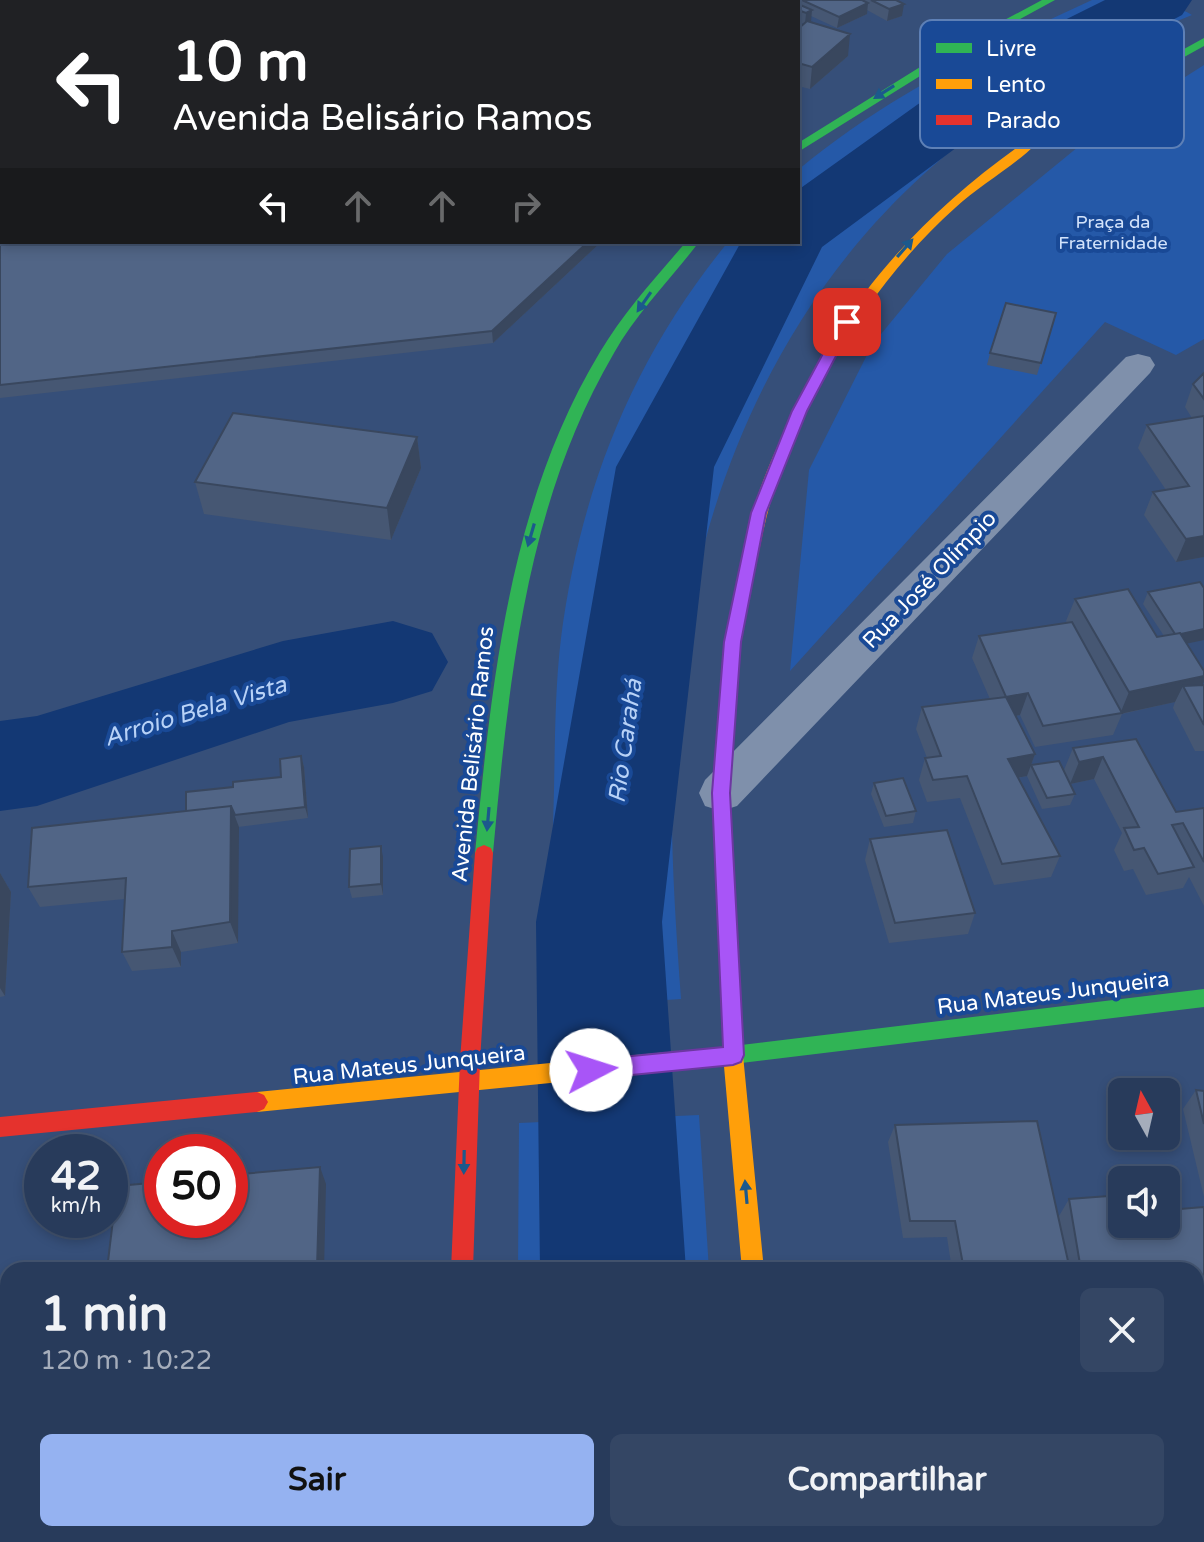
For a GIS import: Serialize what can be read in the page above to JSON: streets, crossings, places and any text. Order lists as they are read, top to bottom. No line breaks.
{"streets":{"main road":["Avenida Belisário Ramos","Rua Mateus Junqueira"],"street":["Rua José Olímpio"]},"crossings":[["Avenida Belisário Ramos","Rua Mateus Junqueira"]],"one_way":["Avenida Belisário Ramos"],"water":["Arroio Bela Vista","Rio Carahá"],"parks":["Praça da Fraternidade"],"legend":["Livre","Lento","Parado"],"north":"top","page":{"turn":["10 m","Avenida Belisário Ramos"],"speed":"42 km/h","limit":"50","heading":["1 min","120 m · 10:22"],"buttons":["Sair","Compartilhar"]}}
